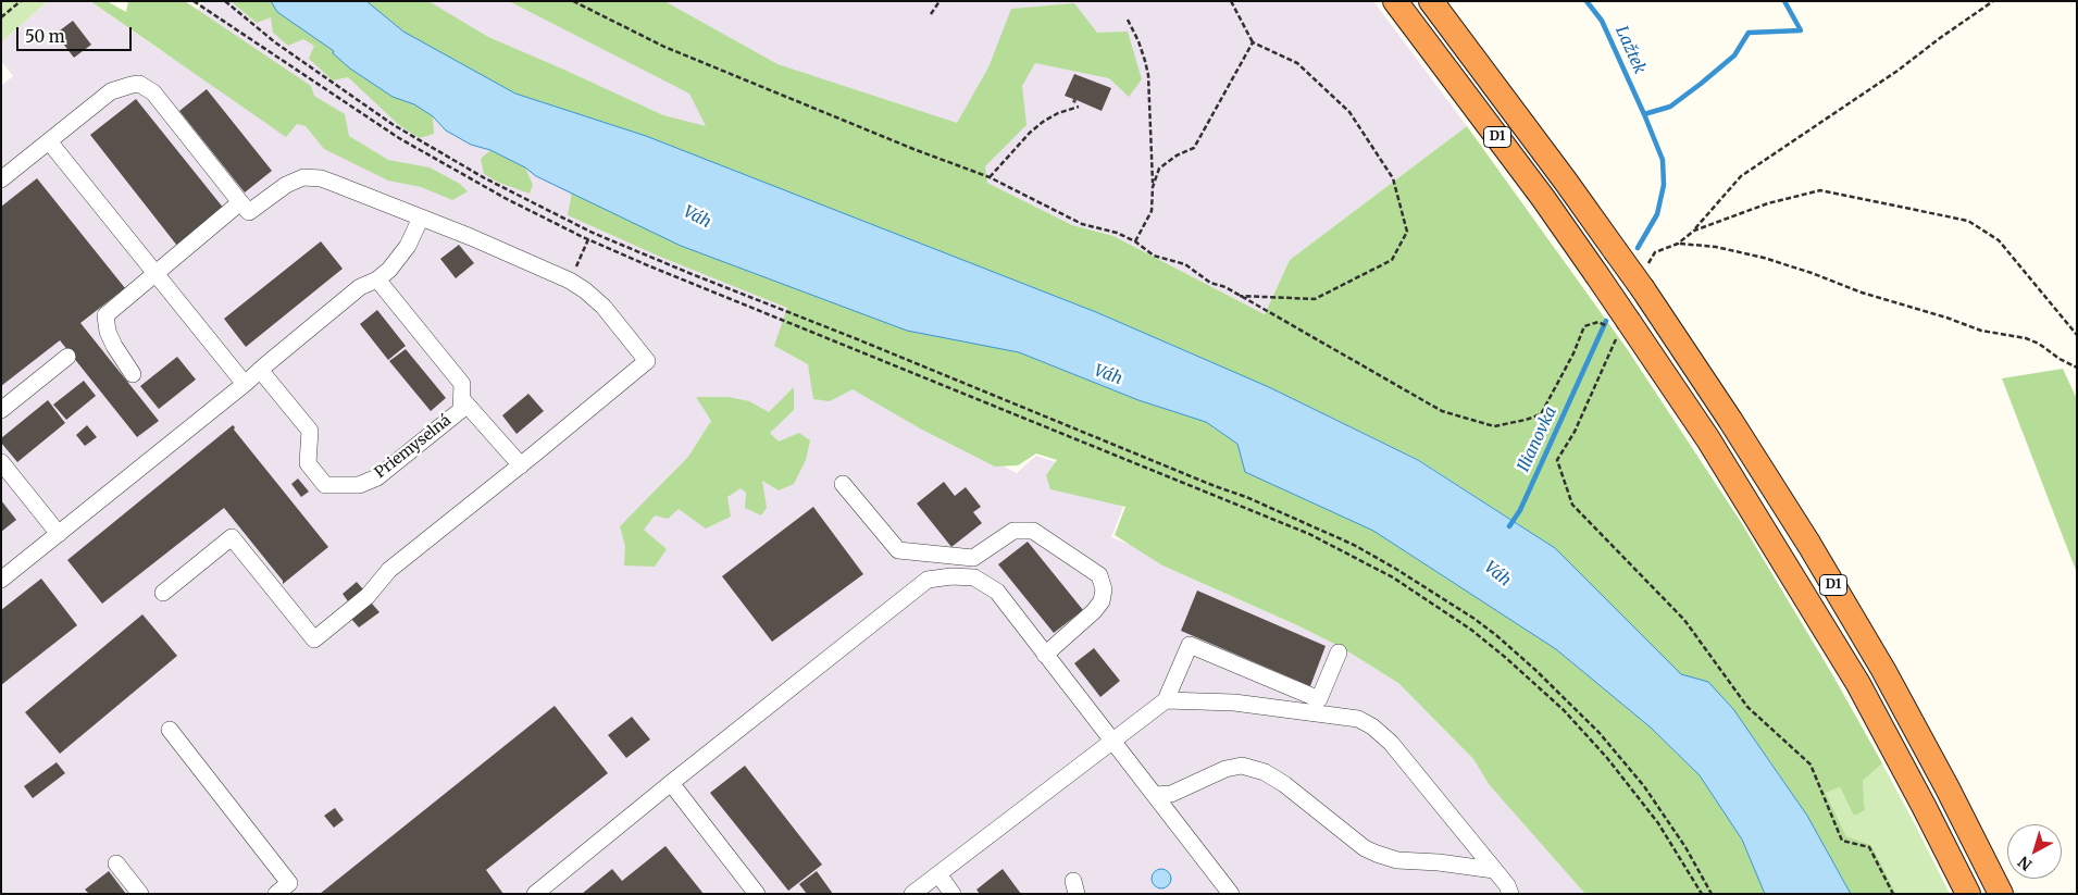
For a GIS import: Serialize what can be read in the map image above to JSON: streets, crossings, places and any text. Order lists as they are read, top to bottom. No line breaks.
{"streets":{"highway":["D1"],"lane":["Priemyselná"]},"water":["Lažtek","Váh","Ilianovka"],"scale_bar":"50 m","north":"bottom left"}
